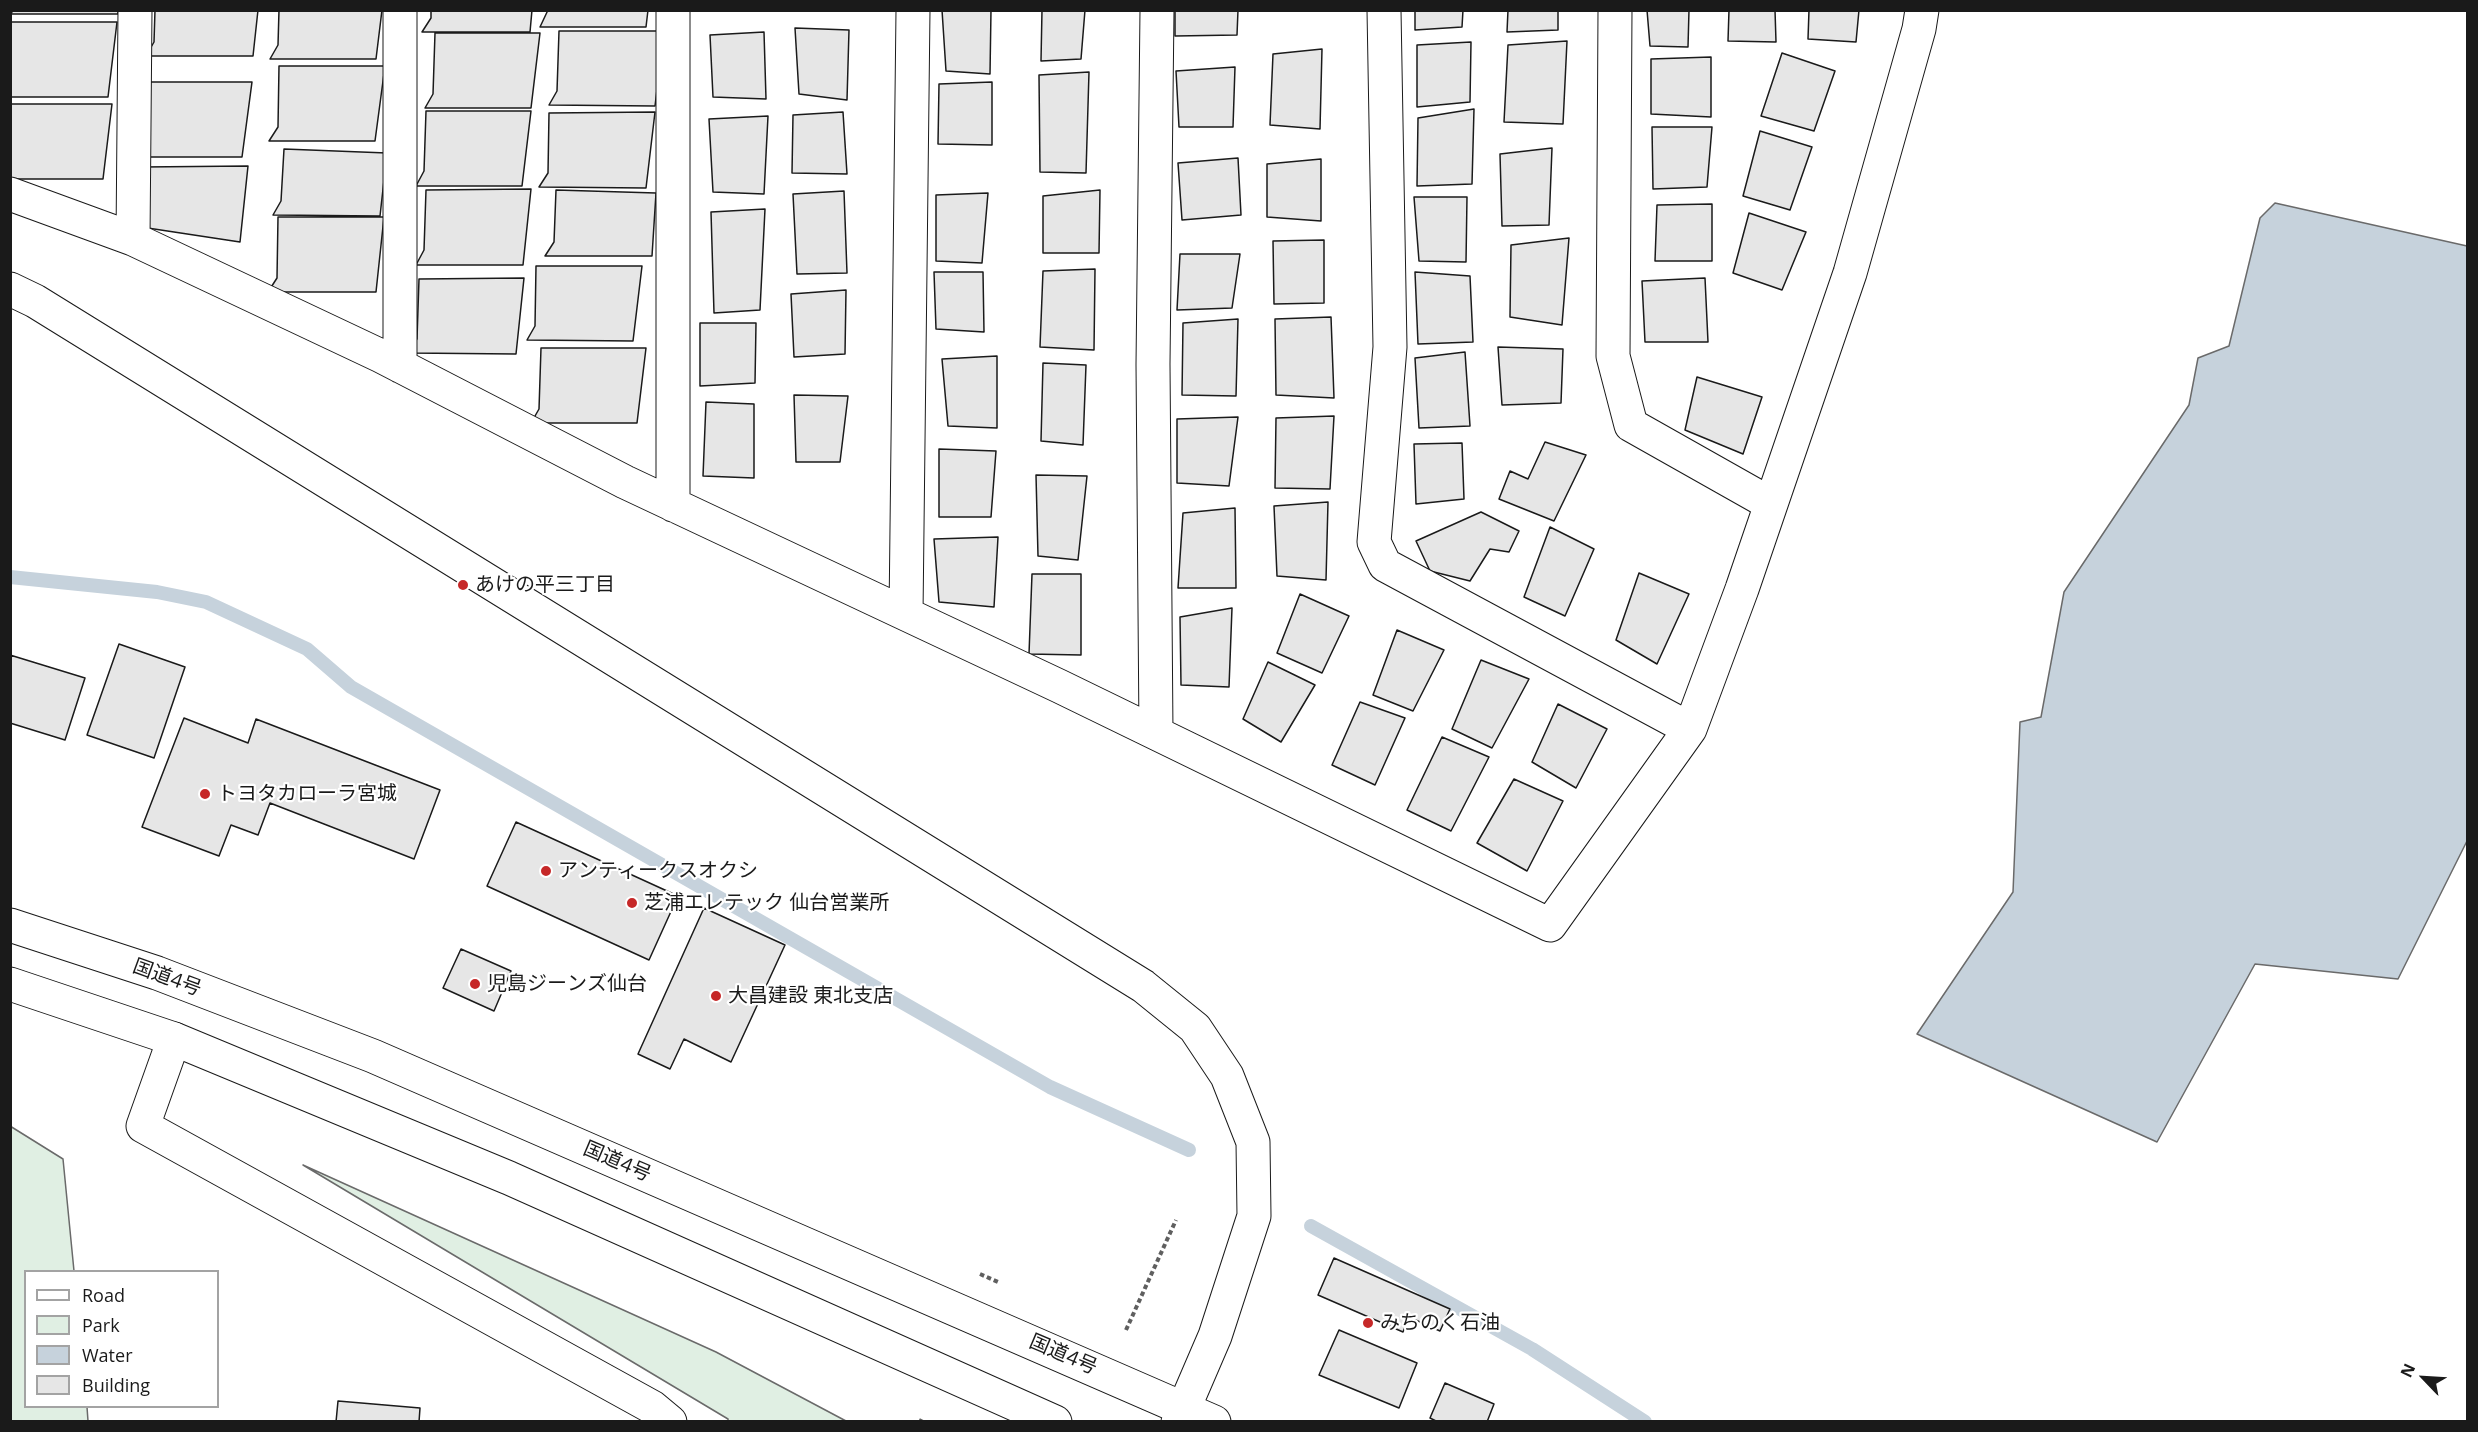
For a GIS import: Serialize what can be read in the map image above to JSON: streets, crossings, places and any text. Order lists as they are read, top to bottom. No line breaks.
{"streets":{"main road":["国道4号"]},"places":["あけの平三丁目","トヨタカローラ宮城","アンティークスオクシ","芝浦エレテック 仙台営業所","児島ジーンズ仙台","大昌建設 東北支店","みちのく石油"],"legend":["Road","Park","Water","Building"],"north":"top left"}
